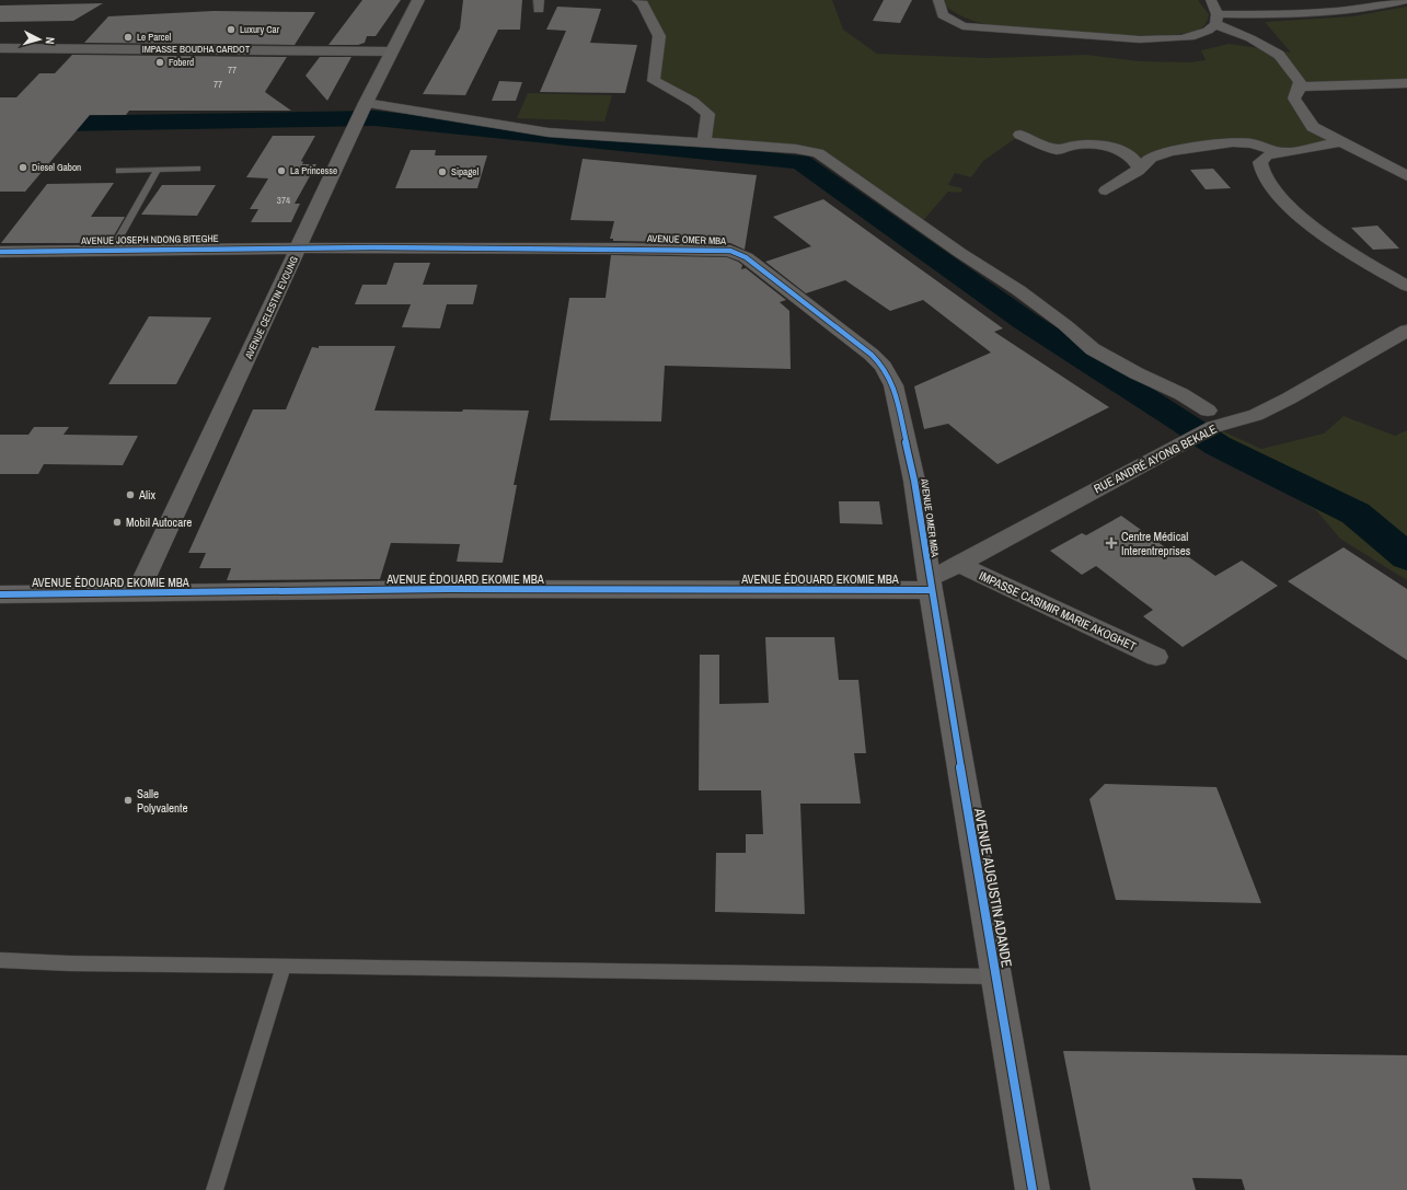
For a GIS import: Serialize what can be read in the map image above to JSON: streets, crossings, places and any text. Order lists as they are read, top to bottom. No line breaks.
{"streets":{"street":["IMPASSE BOUDHA CARDOT","AVENUE JOSEPH NDONG BITEGHE","AVENUE OMER MBA","AVENUE CELESTIN EVOUNG","RUE ANDRÉ AYONG BEKALE","AVENUE ÉDOUARD EKOMIE MBA","IMPASSE CASIMIR MARIE AKOGHET","AVENUE AUGUSTIN ADANDE"]},"crossings":[["IMPASSE BOUDHA CARDOT","AVENUE CELESTIN EVOUNG"],["AVENUE JOSEPH NDONG BITEGHE","AVENUE OMER MBA"],["AVENUE JOSEPH NDONG BITEGHE","AVENUE CELESTIN EVOUNG"],["AVENUE OMER MBA","AVENUE CELESTIN EVOUNG"],["AVENUE OMER MBA","RUE ANDRÉ AYONG BEKALE"],["AVENUE OMER MBA","AVENUE ÉDOUARD EKOMIE MBA"],["AVENUE OMER MBA","AVENUE AUGUSTIN ADANDE"],["AVENUE CELESTIN EVOUNG","AVENUE ÉDOUARD EKOMIE MBA"],["RUE ANDRÉ AYONG BEKALE","AVENUE ÉDOUARD EKOMIE MBA"],["RUE ANDRÉ AYONG BEKALE","IMPASSE CASIMIR MARIE AKOGHET"],["RUE ANDRÉ AYONG BEKALE","AVENUE AUGUSTIN ADANDE"],["AVENUE ÉDOUARD EKOMIE MBA","AVENUE AUGUSTIN ADANDE"]],"places":{"other":["Luxury Car","Le Parcel","Foberd","Diesel Gabon","La Princesse","Sipagel","Alix","Mobil Autocare","Salle Polyvalente"],"health":["Centre Médical Interentreprises"]},"house_numbers":["77","77","374"],"north":"right"}
